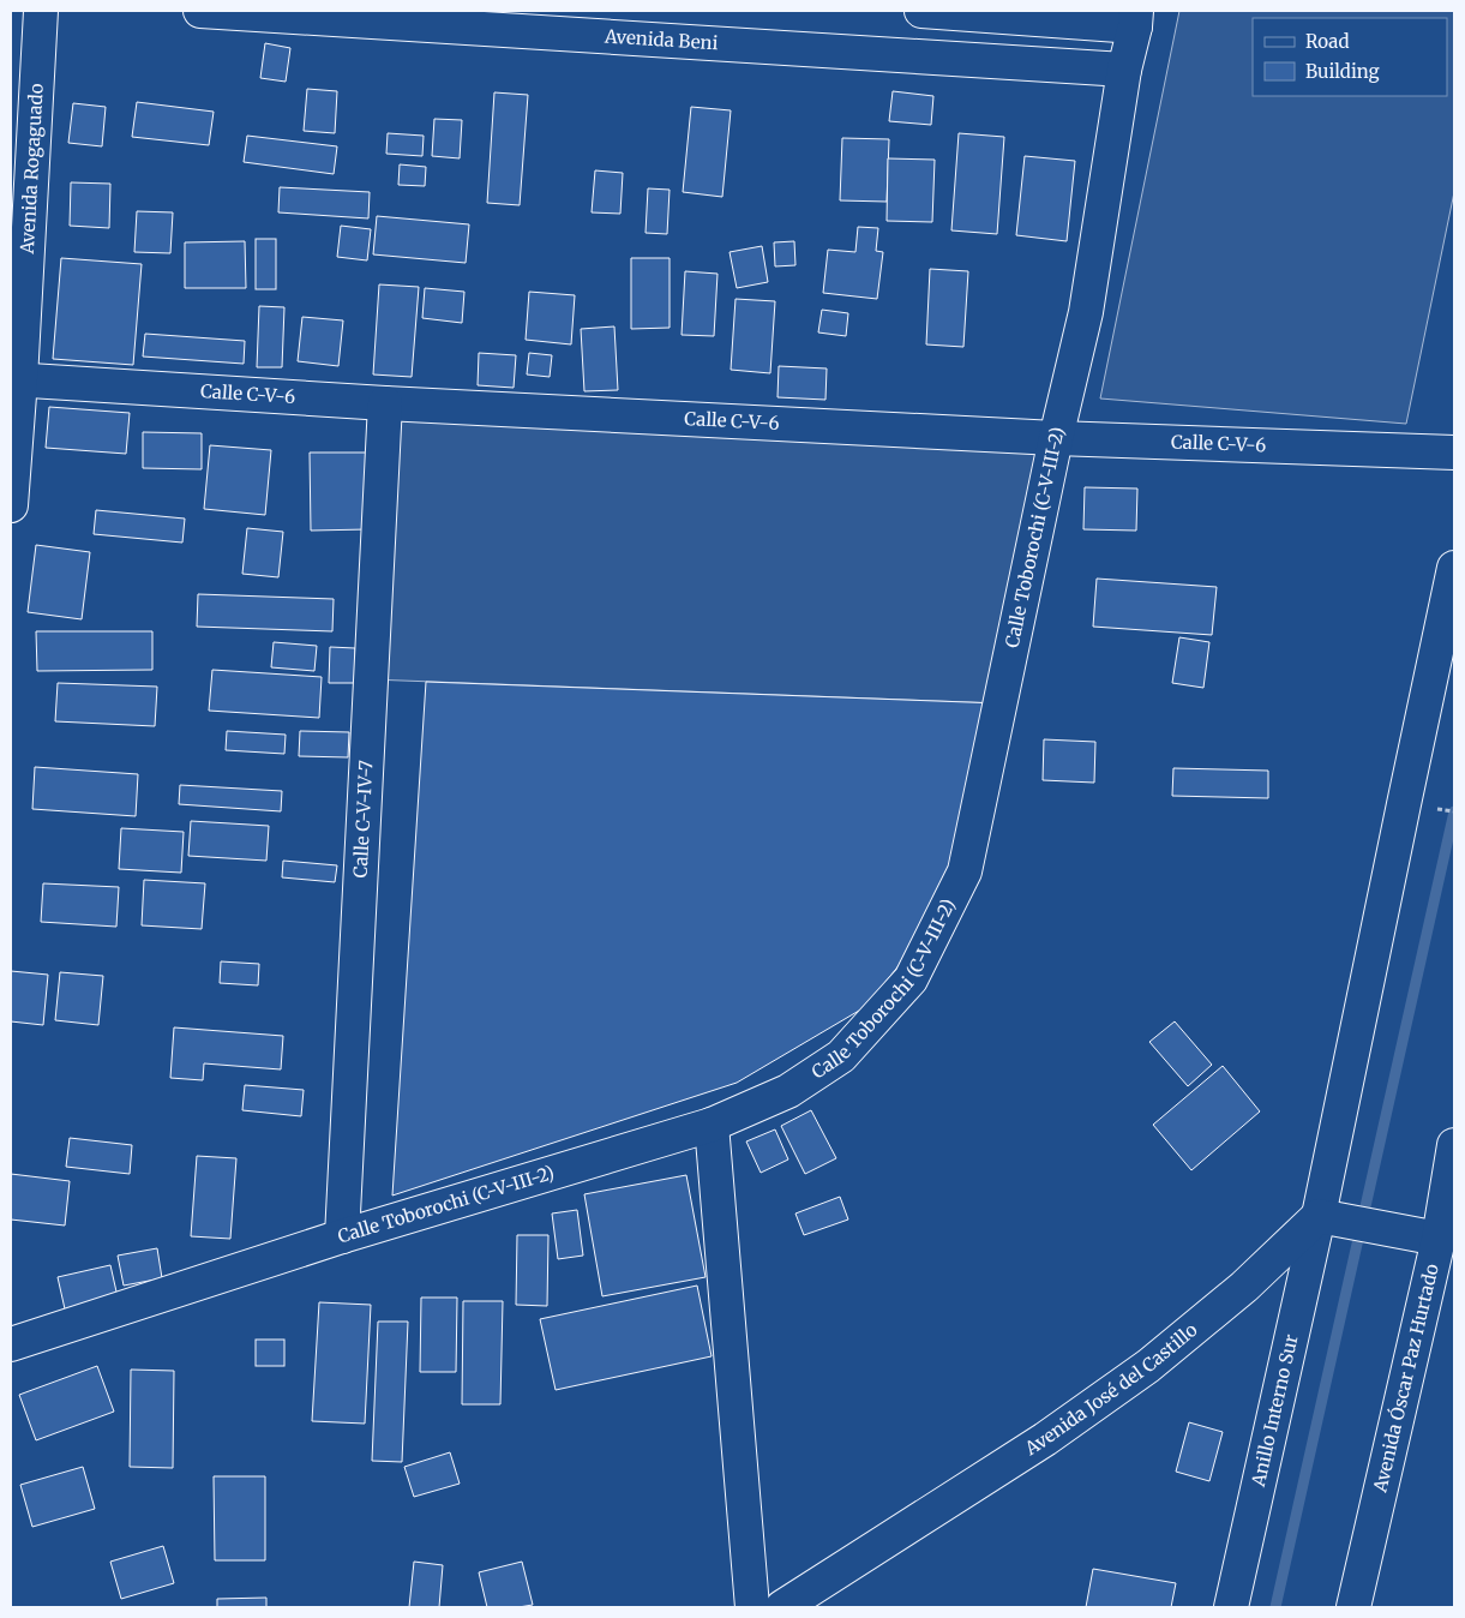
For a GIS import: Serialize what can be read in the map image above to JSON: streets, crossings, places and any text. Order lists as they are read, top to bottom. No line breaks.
{"streets":{"main road":["Avenida Beni","Avenida Rogaguado","Calle C-V-6","Calle Toborochi (C-V-III-2)","Calle C-V-IV-7","Avenida Óscar Paz Hurtado","Avenida José del Castillo","Anillo Interno Sur"]},"crossings":[["Avenida Beni","Calle Toborochi (C-V-III-2)"],["Avenida Rogaguado","Calle C-V-6"],["Calle C-V-6","Calle Toborochi (C-V-III-2)"],["Calle C-V-6","Calle C-V-IV-7"],["Calle Toborochi (C-V-III-2)","Calle C-V-IV-7"],["Avenida José del Castillo","Anillo Interno Sur"]],"legend":["Road","Building"]}
